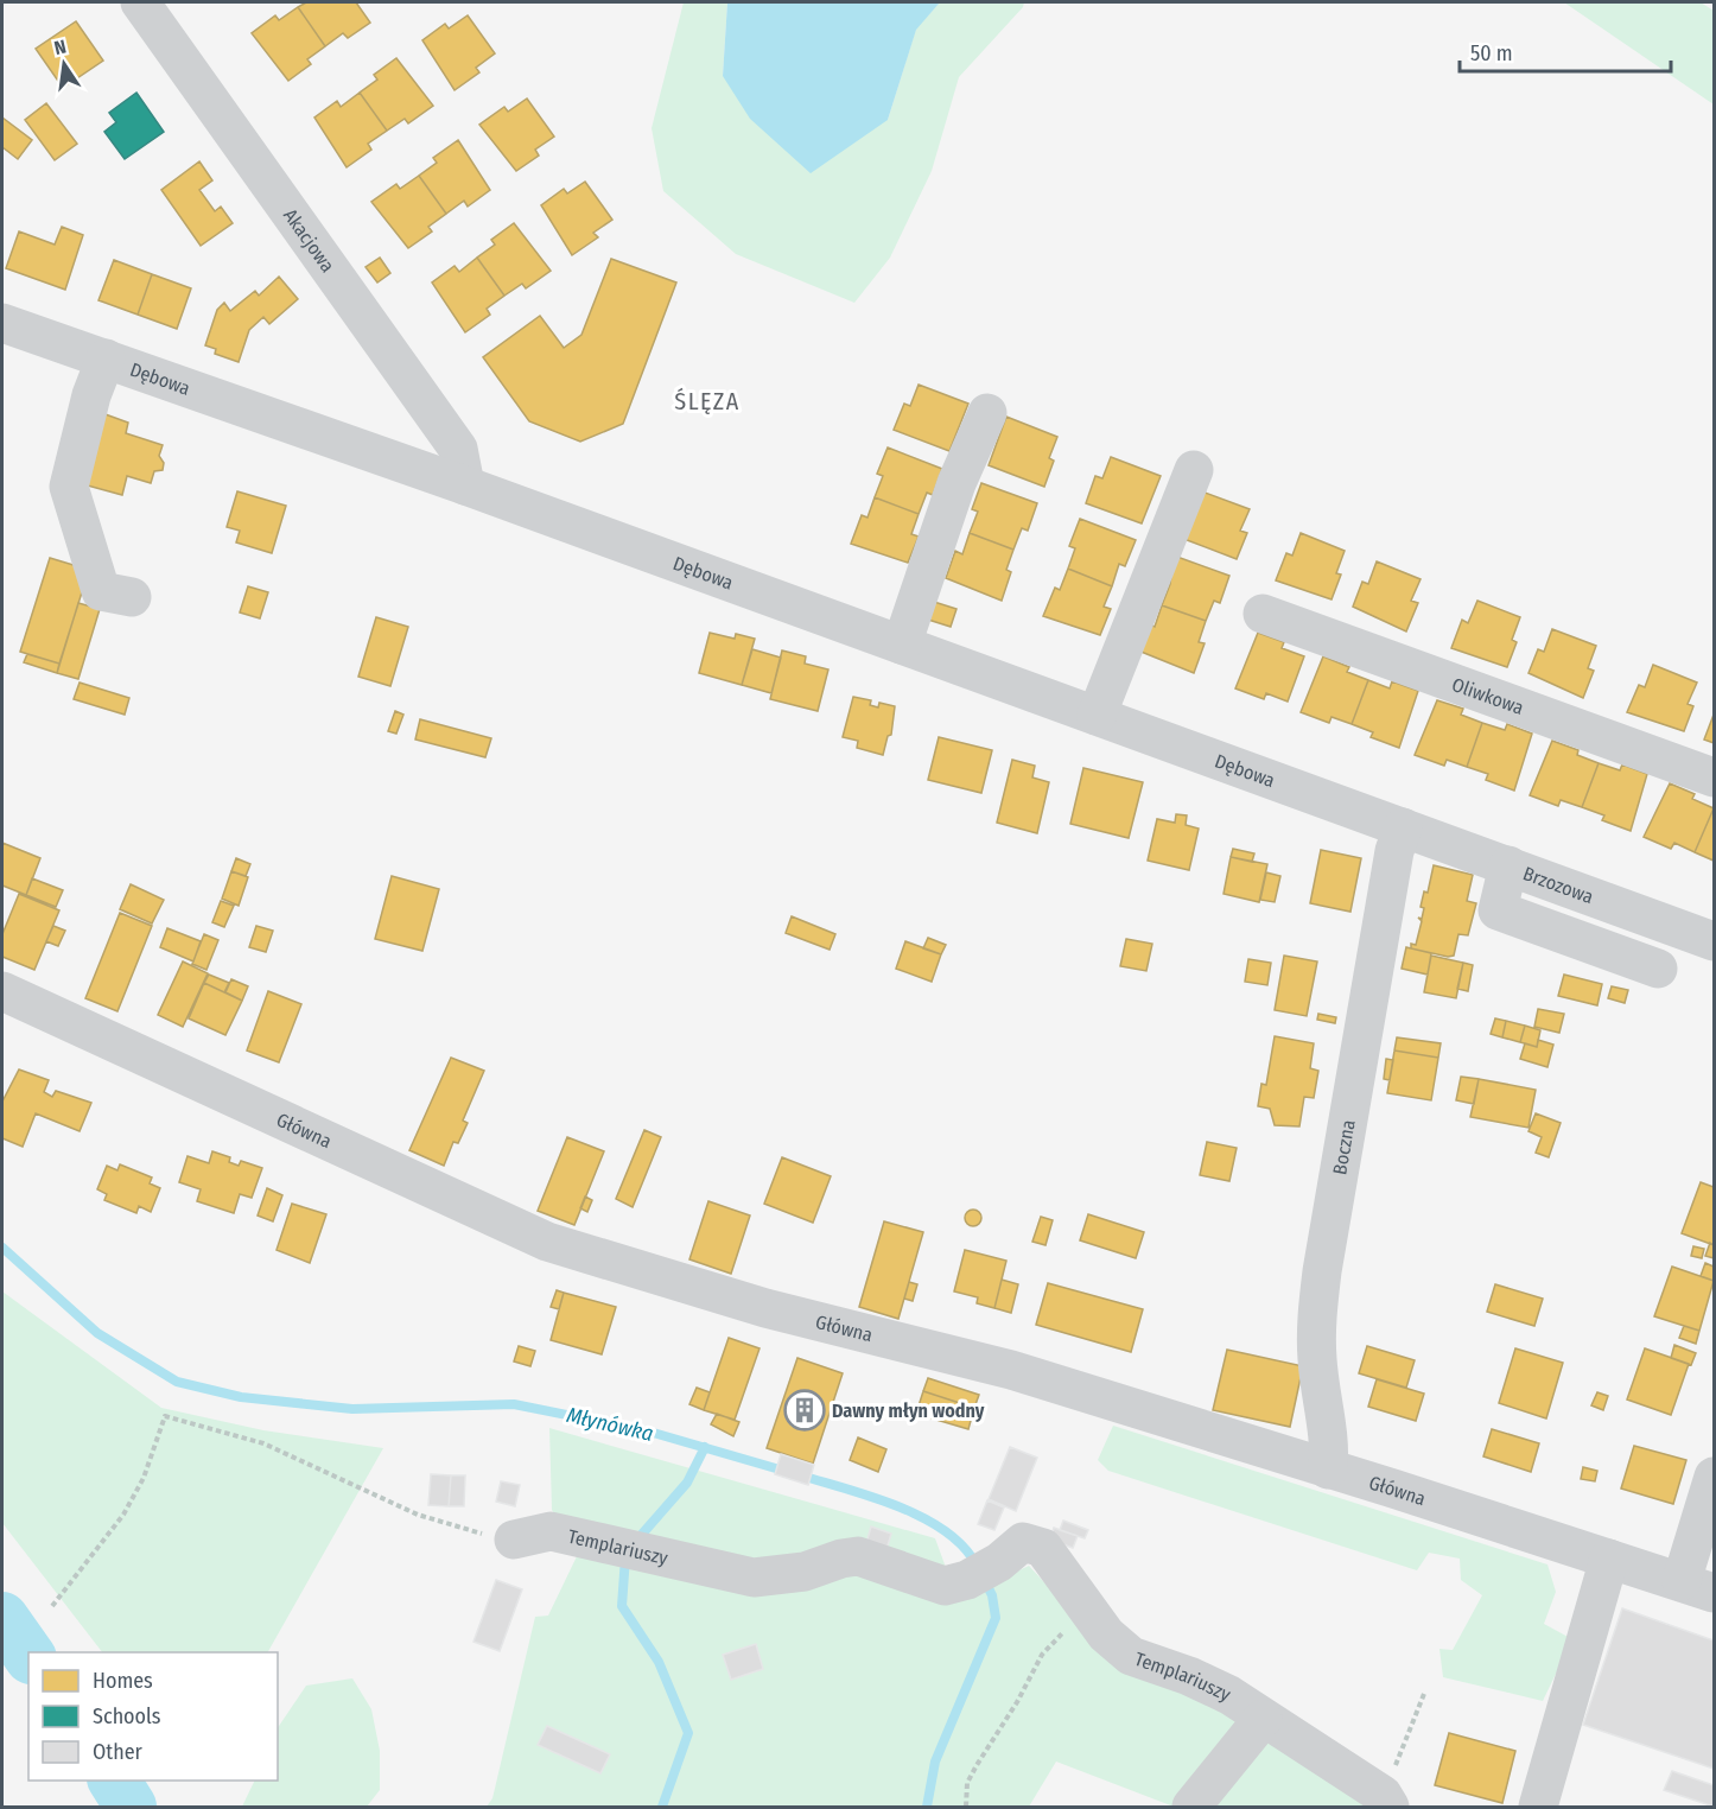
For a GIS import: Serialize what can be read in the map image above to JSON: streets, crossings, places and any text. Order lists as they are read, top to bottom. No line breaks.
{"streets":{"street":["Akacjowa","Dębowa","Oliwkowa","Brzozowa","Główna","Boczna","Templariuszy"]},"crossings":[["Akacjowa","Dębowa"],["Dębowa","Brzozowa"],["Dębowa","Boczna"],["Brzozowa","Boczna"],["Główna","Boczna"]],"districts":["ŚLĘZA"],"water":["Młynówka"],"places":{"building":["Dawny młyn wodny"]},"legend":["Homes","Schools","Other"],"scale_bar":"50 m","north":"top"}
